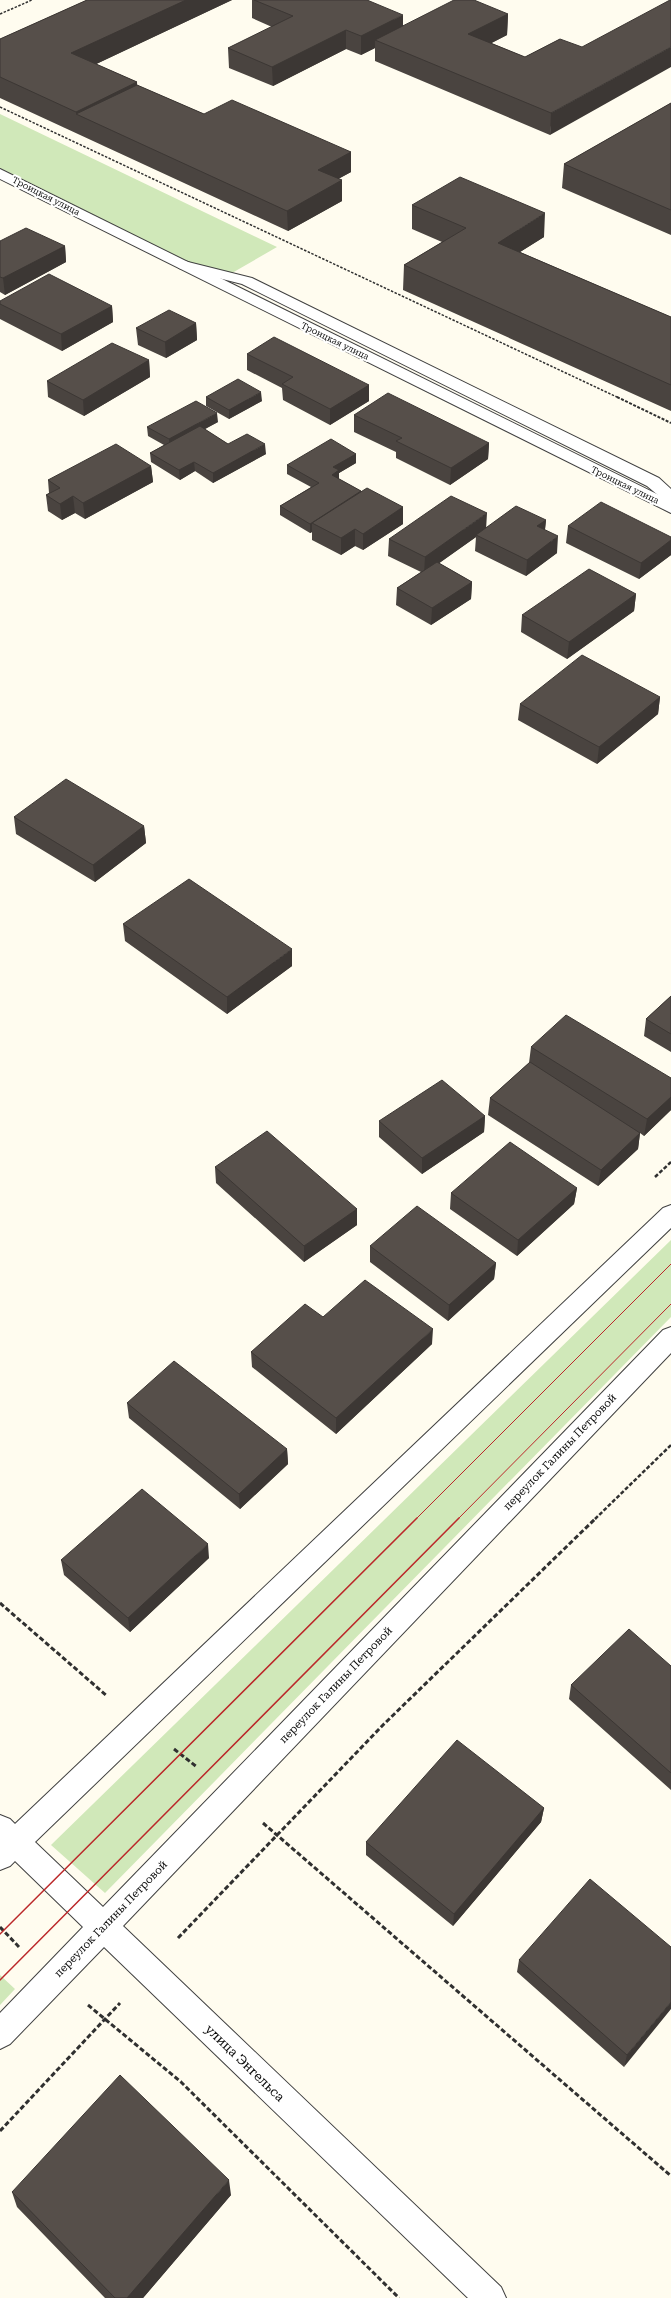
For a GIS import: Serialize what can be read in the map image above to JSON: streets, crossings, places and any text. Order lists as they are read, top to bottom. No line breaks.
{"streets":{"street":["Троицкая улица","переулок Галины Петровой","улица Энгельса"]},"crossings":[["переулок Галины Петровой","улица Энгельса"]]}
